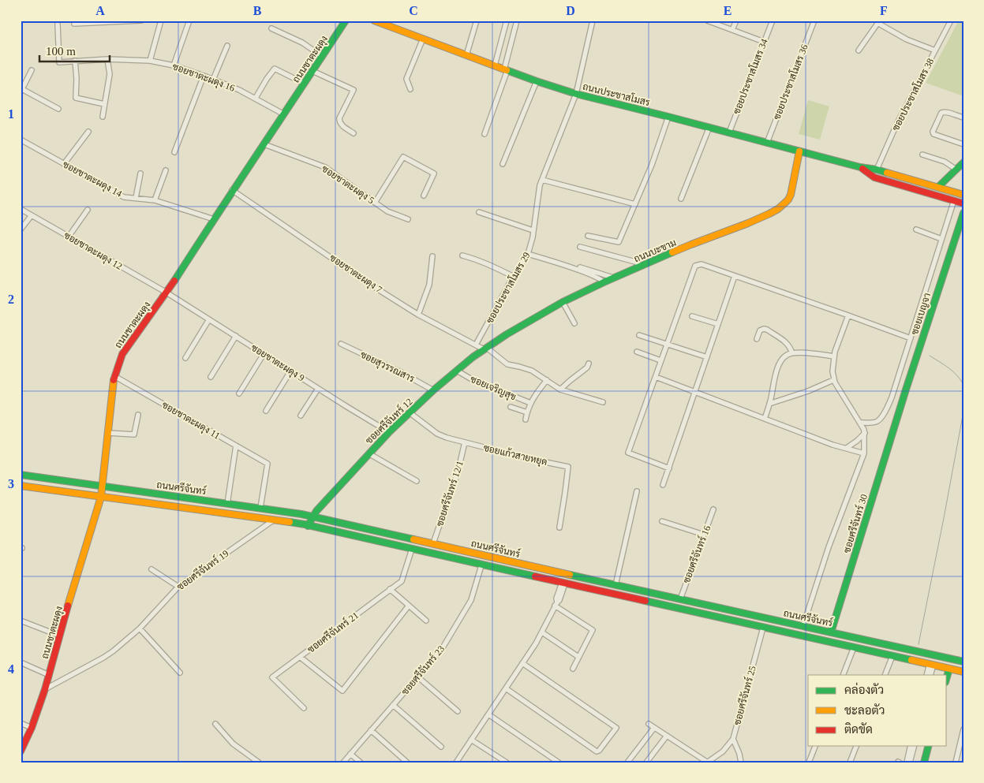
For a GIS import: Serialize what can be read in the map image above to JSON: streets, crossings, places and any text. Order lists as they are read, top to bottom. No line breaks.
{"streets":{"main road":["ถนนชาตะผดุง","ถนนประชาสโมสร","ถนนบะขาม","ซอยเบญจา","ซอยศรีจันทร์ 12","ถนนศรีจันทร์","ซอยศรีจันทร์ 30"],"street":["ซอยประชาสโมสร 34","ซอยชาตะผดุง 16","ซอยประชาสโมสร 36","ซอยประชาสโมสร 38","ซอยชาตะผดุง 14","ซอยชาตะผดุง 5","ซอยชาตะผดุง 12","ซอยชาตะผดุง 7","ซอยประชาสโมสร 29","ซอยชาตะผดุง 9","ซอยสุวรรณสาร","ซอยเจริญสุข","ซอยชาตะผดุง 11","ซอยแก้วสายหยุด","ซอยศรีจันทร์ 12/1","ซอยศรีจันทร์ 16","ซอยศรีจันทร์ 19","ซอยศรีจันทร์ 21","ซอยศรีจันทร์ 23","ซอยศรีจันทร์ 25"]},"crossings":[["ถนนชาตะผดุง","ซอยชาตะผดุง 16"],["ถนนชาตะผดุง","ซอยชาตะผดุง 14"],["ถนนชาตะผดุง","ซอยชาตะผดุง 5"],["ถนนชาตะผดุง","ซอยชาตะผดุง 12"],["ถนนชาตะผดุง","ซอยชาตะผดุง 7"],["ถนนชาตะผดุง","ซอยชาตะผดุง 9"],["ถนนชาตะผดุง","ซอยชาตะผดุง 11"],["ถนนชาตะผดุง","ถนนศรีจันทร์"],["ถนนชาตะผดุง","ซอยศรีจันทร์ 19"],["ซอยประชาสโมสร 34","ถนนประชาสโมสร"],["ซอยประชาสโมสร 36","ถนนประชาสโมสร"],["ถนนประชาสโมสร","ซอยประชาสโมสร 38"],["ถนนประชาสโมสร","ถนนบะขาม"],["ถนนประชาสโมสร","ซอยประชาสโมสร 29"],["ซอยชาตะผดุง 12","ซอยชาตะผดุง 9"],["ถนนบะขาม","ซอยชาตะผดุง 7"],["ถนนบะขาม","ซอยศรีจันทร์ 12"],["ซอยชาตะผดุง 7","ซอยประชาสโมสร 29"],["ซอยชาตะผดุง 7","ซอยศรีจันทร์ 12"],["ซอยเบญจา","ซอยศรีจันทร์ 30"],["ซอยชาตะผดุง 9","ซอยศรีจันทร์ 12"],["ซอยสุวรรณสาร","ซอยศรีจันทร์ 12"],["ซอยเจริญสุข","ซอยศรีจันทร์ 12"],["ซอยชาตะผดุง 11","ถนนศรีจันทร์"],["ซอยศรีจันทร์ 12","ซอยแก้วสายหยุด"],["ซอยศรีจันทร์ 12","ถนนศรีจันทร์"],["ซอยแก้วสายหยุด","ซอยศรีจันทร์ 12/1"],["ถนนศรีจันทร์","ซอยศรีจันทร์ 12/1"],["ถนนศรีจันทร์","ซอยศรีจันทร์ 30"],["ถนนศรีจันทร์","ซอยศรีจันทร์ 16"],["ถนนศรีจันทร์","ซอยศรีจันทร์ 19"],["ถนนศรีจันทร์","ซอยศรีจันทร์ 21"],["ถนนศรีจันทร์","ซอยศรีจันทร์ 23"],["ถนนศรีจันทร์","ซอยศรีจันทร์ 25"]],"legend":["คล่องตัว","ชะลอตัว","ติดขัด"],"scale_bar":"100 m","grid":{"columns":["A","B","C","D","E","F"],"rows":["1","2","3","4"]}}
